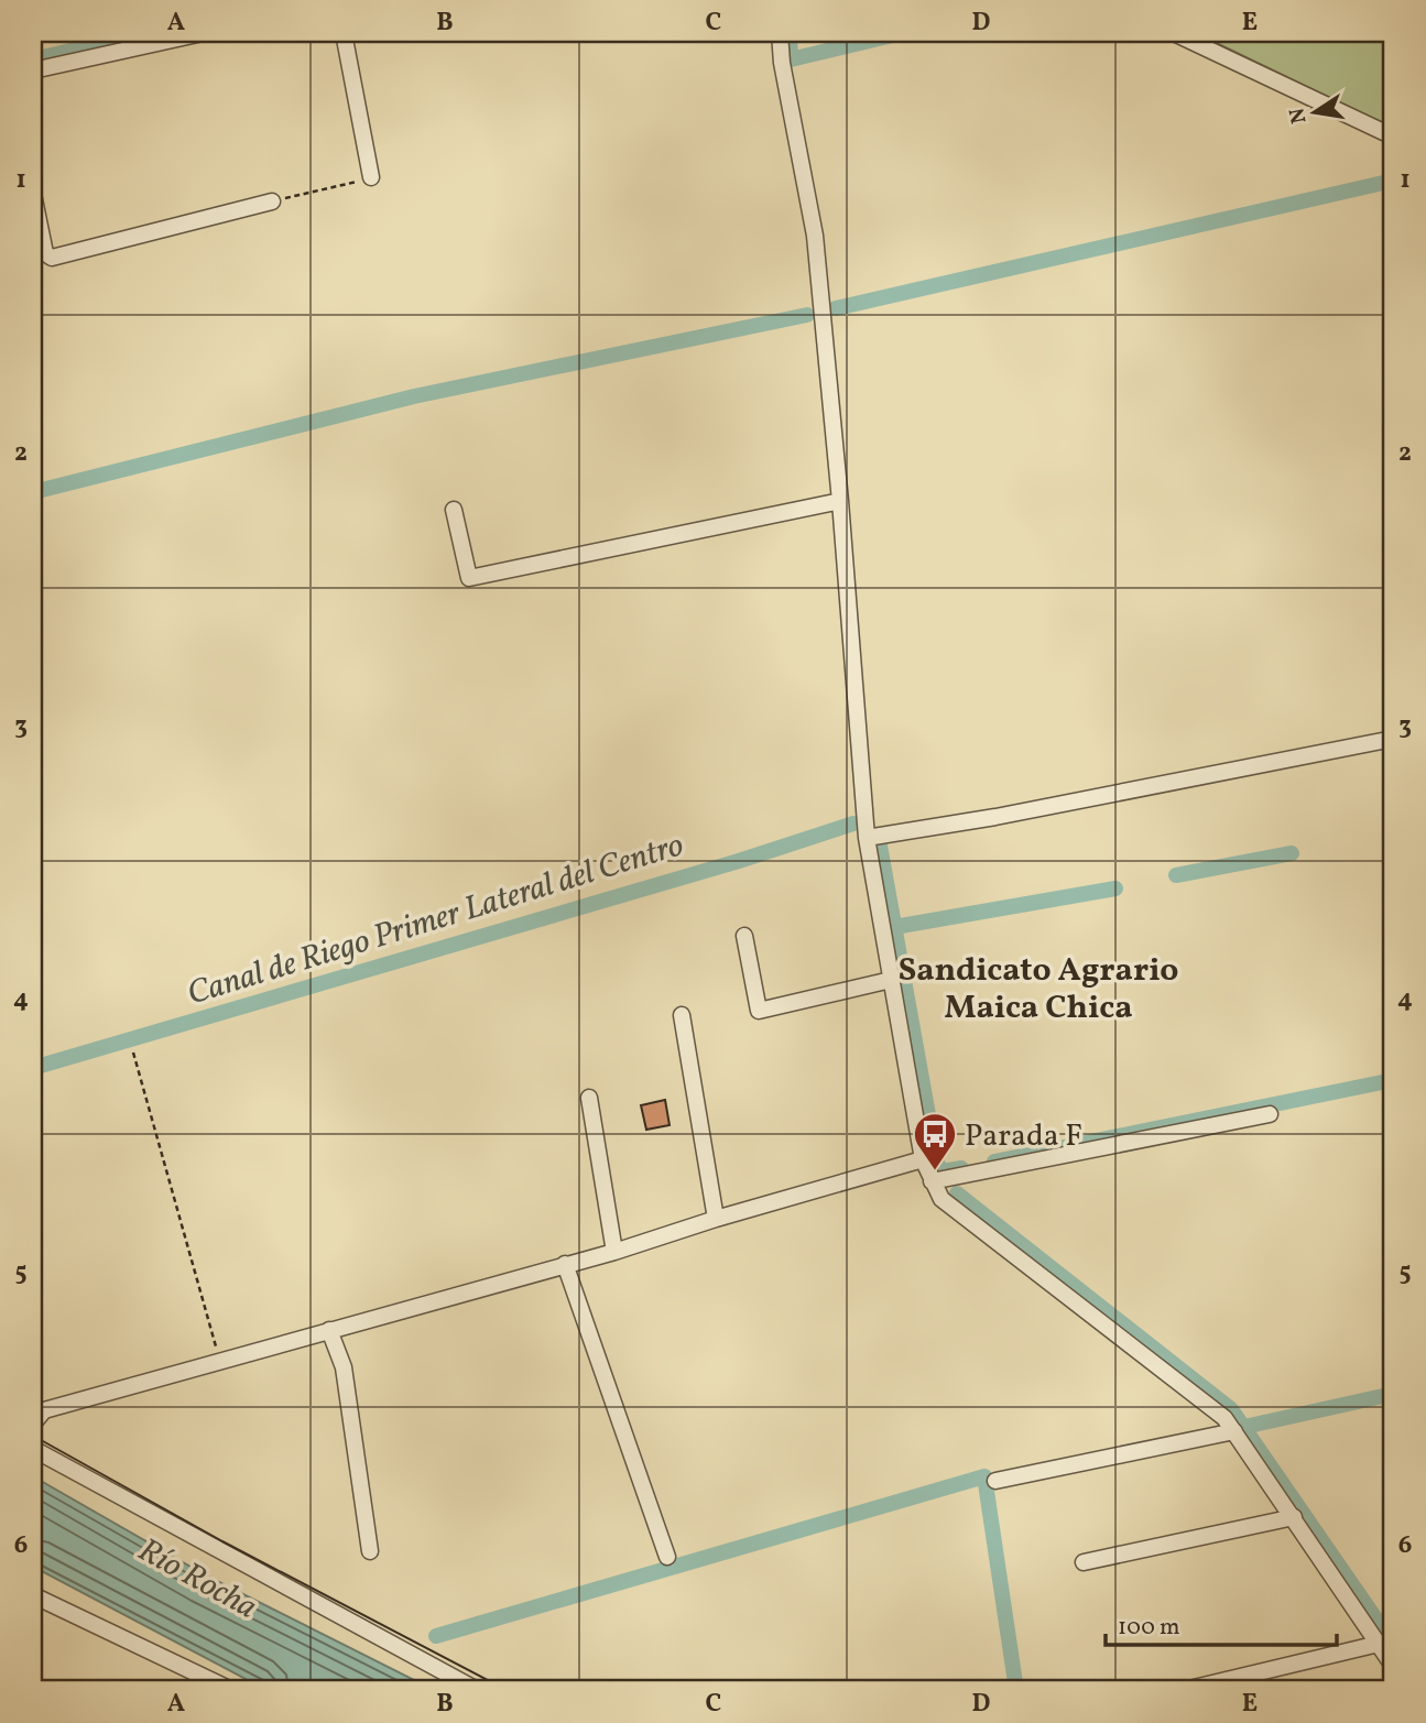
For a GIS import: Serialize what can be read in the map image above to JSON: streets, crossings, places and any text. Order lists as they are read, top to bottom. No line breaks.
{"districts":["Sandicato Agrario Maica Chica"],"water":["Canal de Riego Primer Lateral del Centro","Río Rocha"],"places":{"bus stop":["Parada F"]},"scale_bar":"100 m","north":"left","grid":{"columns":["A","B","C","D","E"],"rows":["1","2","3","4","5","6"]}}
